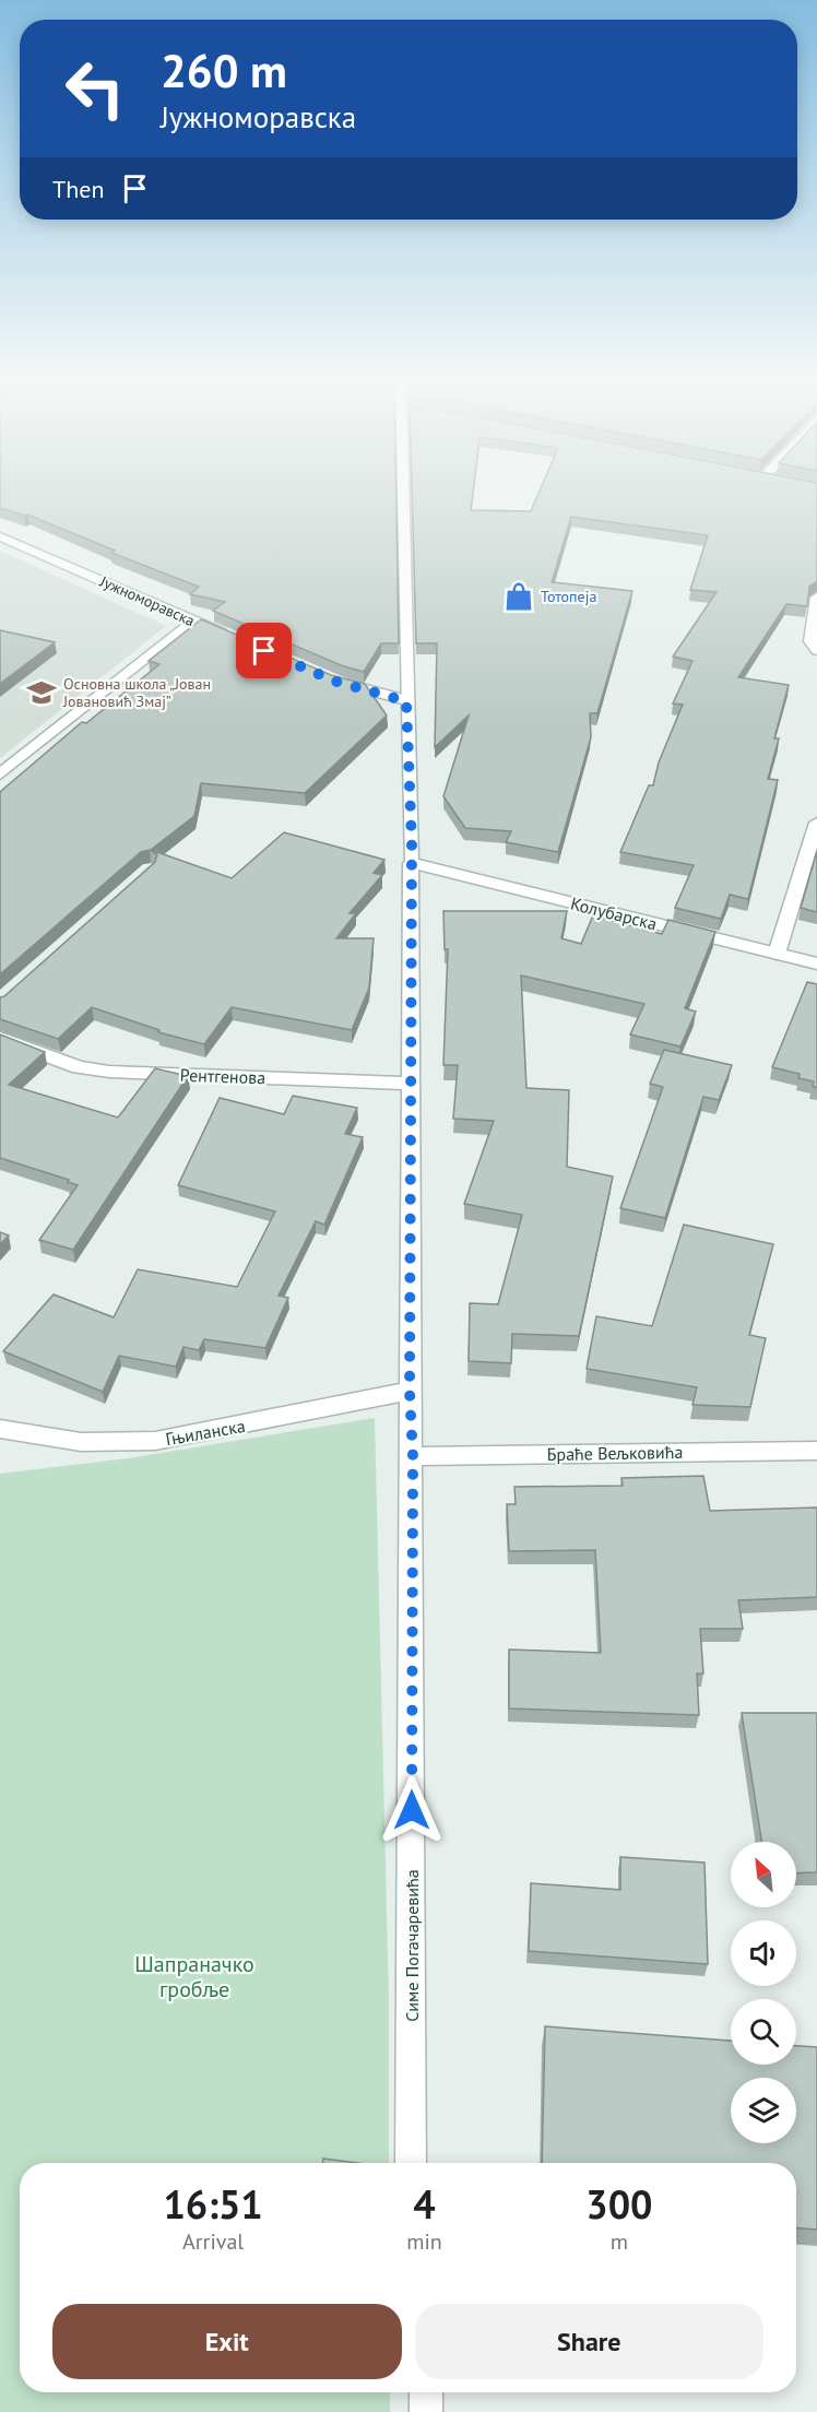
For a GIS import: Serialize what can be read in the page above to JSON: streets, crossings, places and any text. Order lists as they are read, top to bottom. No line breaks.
{"streets":{"street":["Јужноморавска","Колубарска","Рентгенова","Гњиланска","Браће Вељковића","Симе Погачаревића"]},"crossings":[["Колубарска","Симе Погачаревића"],["Рентгенова","Симе Погачаревића"],["Гњиланска","Симе Погачаревића"],["Браће Вељковића","Симе Погачаревића"]],"parks":["Шапраначко гробље"],"places":{"shop":["Тотопеја"],"school or university":["Основна школа „Јован Јовановић Змај”"]},"north":"top left","page":{"turn":["260 m","Јужноморавска"],"then":"Then","eta":["16:51","Arrival","4","min","300","m"],"buttons":["Exit","Share"]}}
